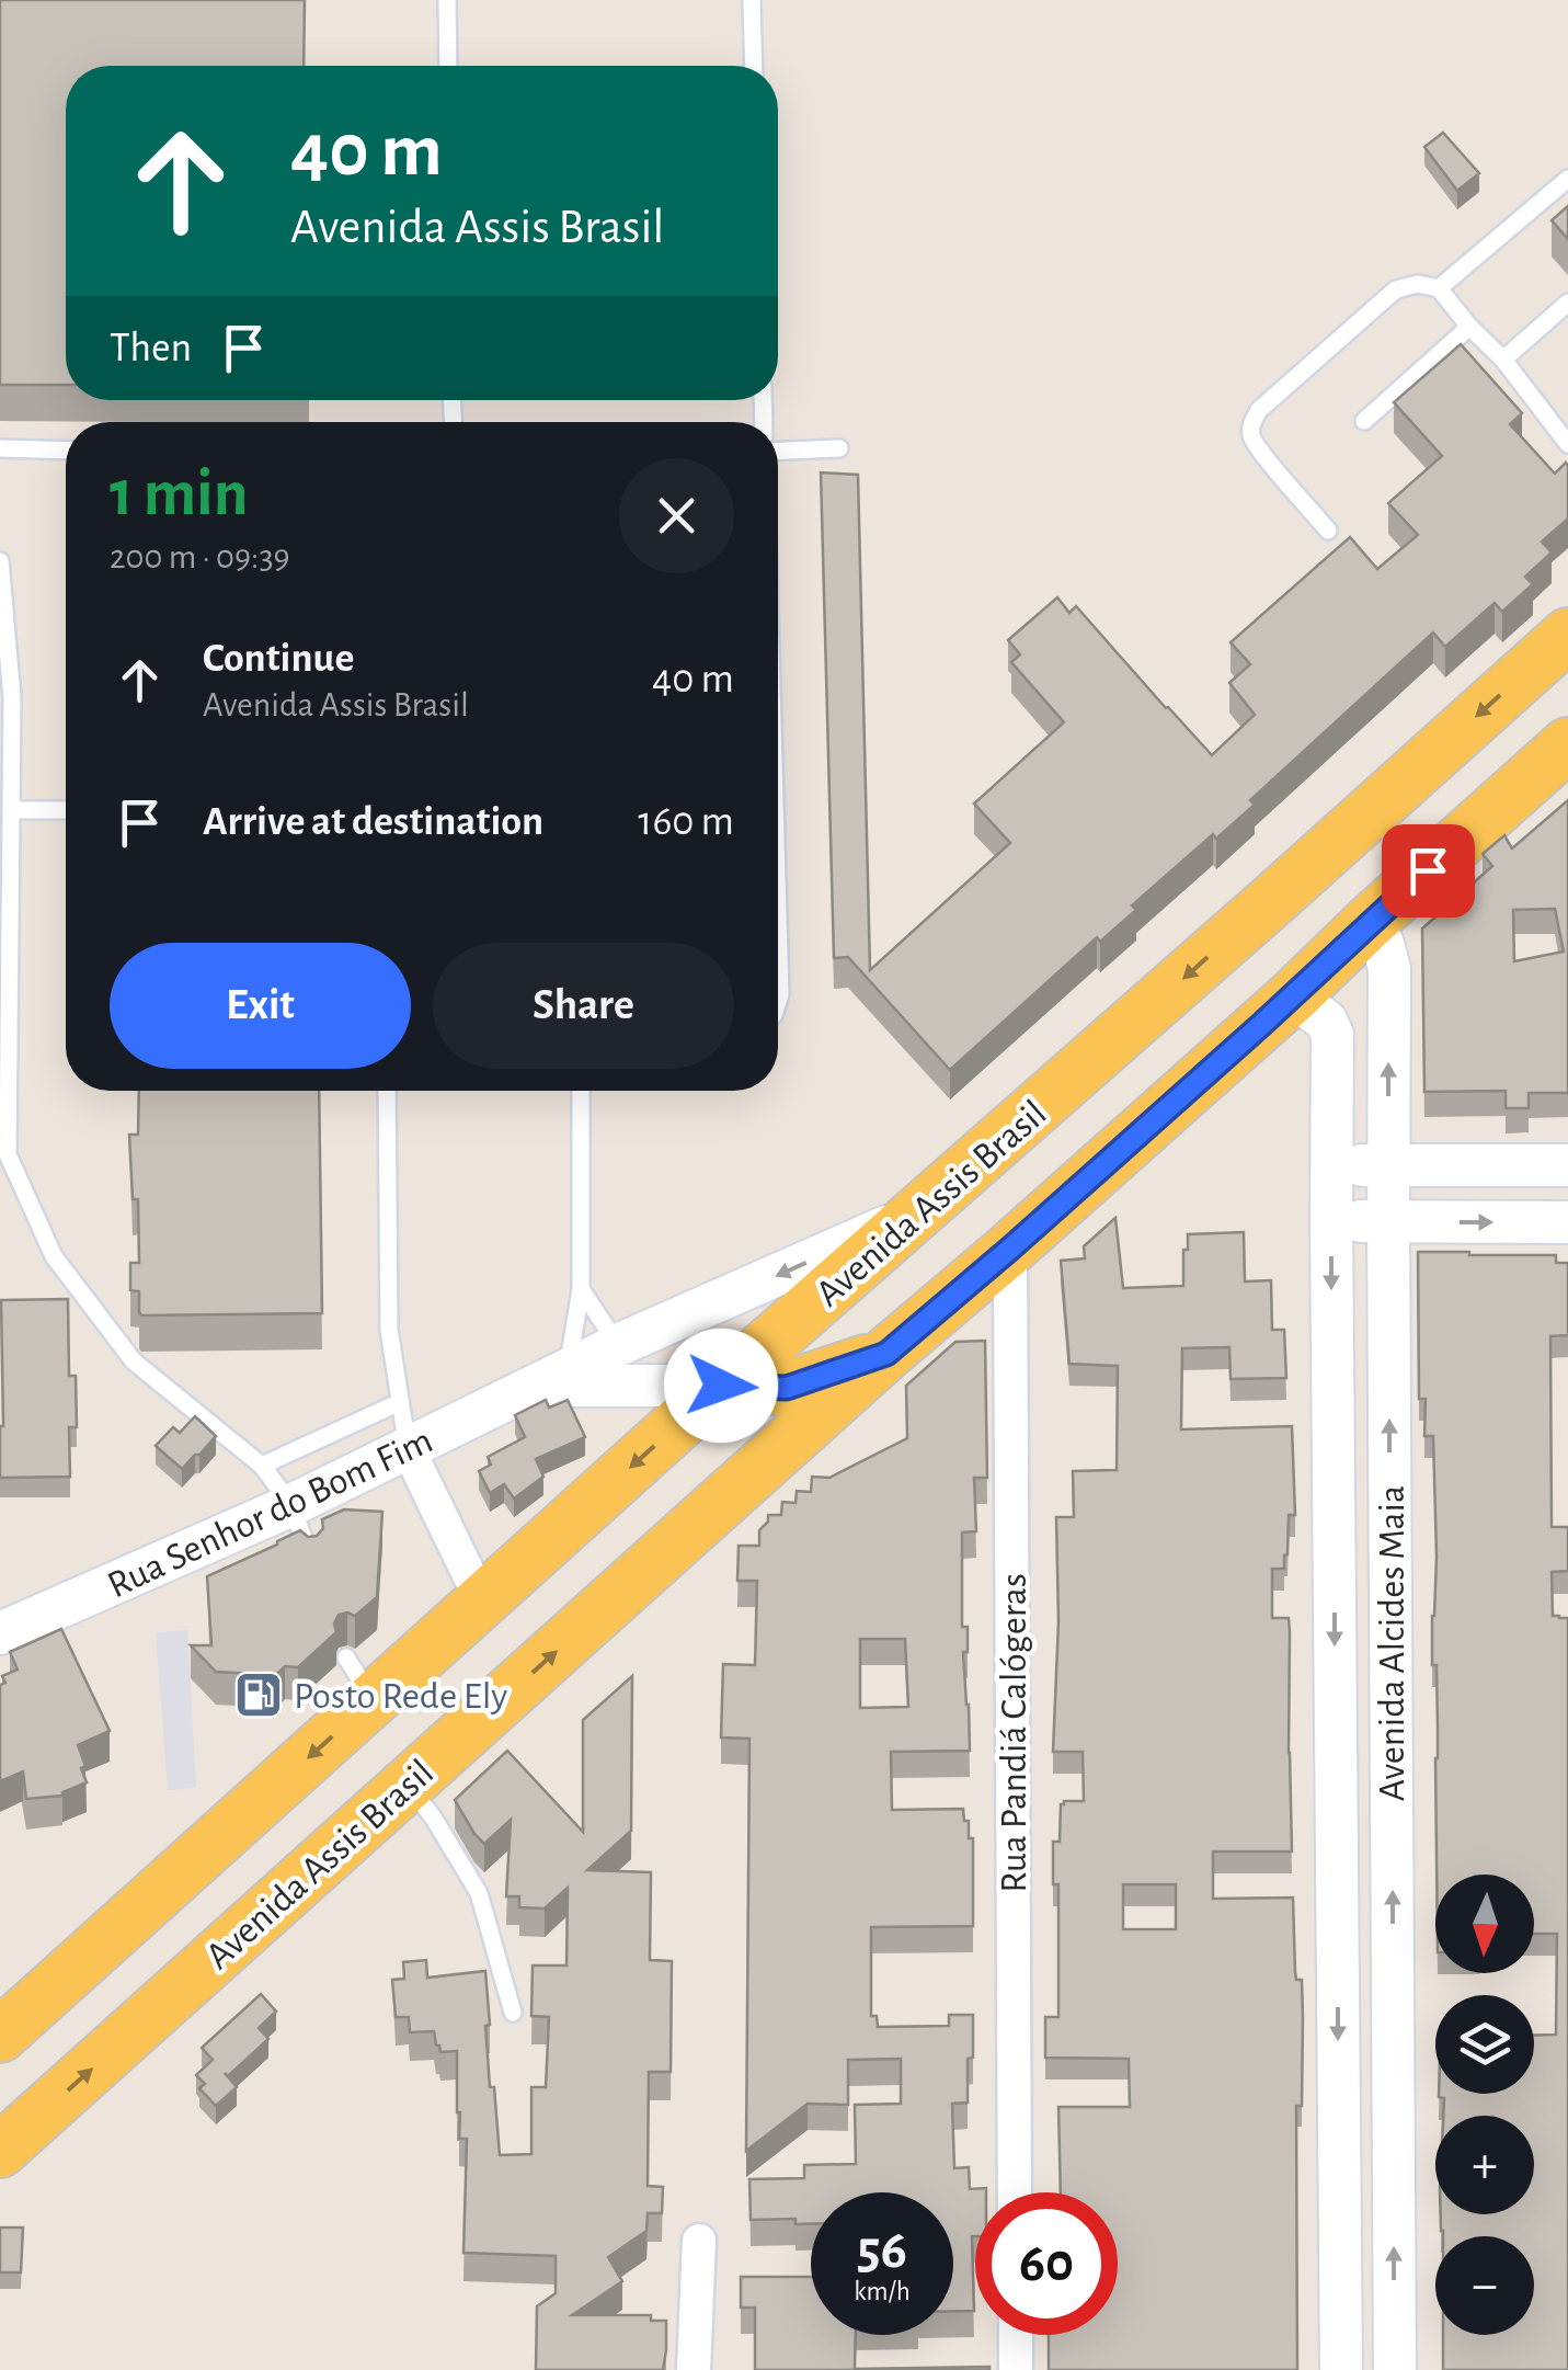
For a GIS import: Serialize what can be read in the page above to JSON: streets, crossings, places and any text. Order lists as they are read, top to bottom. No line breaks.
{"streets":{"main road":["Avenida Assis Brasil"],"street":["Rua Senhor do Bom Fim","Avenida Alcides Maia","Rua Pandiá Calógeras"]},"crossings":[["Avenida Assis Brasil","Rua Senhor do Bom Fim"],["Avenida Assis Brasil","Avenida Alcides Maia"],["Avenida Assis Brasil","Rua Pandiá Calógeras"]],"places":{"fuel station":["Posto Rede Ely"]},"north":"bottom","page":{"turn":["40 m","Avenida Assis Brasil"],"then":"Then","heading":["1 min","200 m · 09:39"],"list":[{"name":"Continue","note":"Avenida Assis Brasil","value":"40 m"},{"name":"Arrive at destination","value":"160 m"}],"buttons":["Exit","Share"],"map_buttons":["+","−"],"speed":"56 km/h","limit":"60"}}
